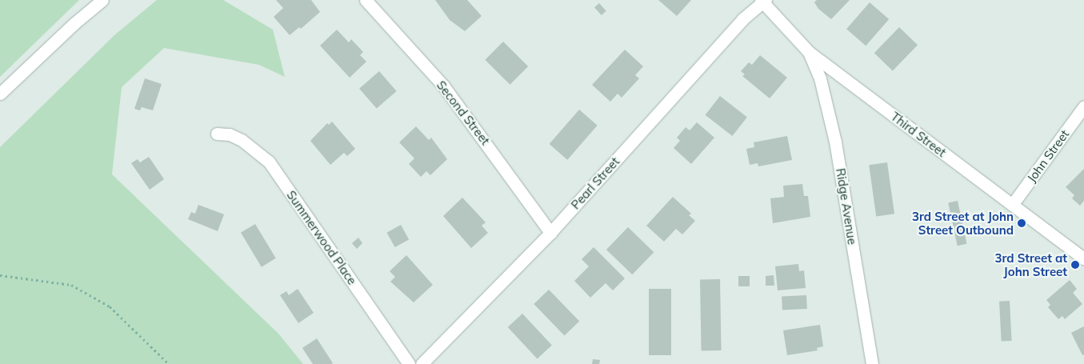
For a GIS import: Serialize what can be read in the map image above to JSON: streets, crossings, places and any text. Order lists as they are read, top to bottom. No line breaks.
{"streets":{"street":["Second Street","Third Street","John Street","Pearl Street","Ridge Avenue","Summerwood Place"]},"crossings":[["Second Street","Pearl Street"],["Third Street","John Street"],["Third Street","Pearl Street"],["Third Street","Ridge Avenue"]],"places":["3rd Street at John Street Outbound","3rd Street at John Street"]}
